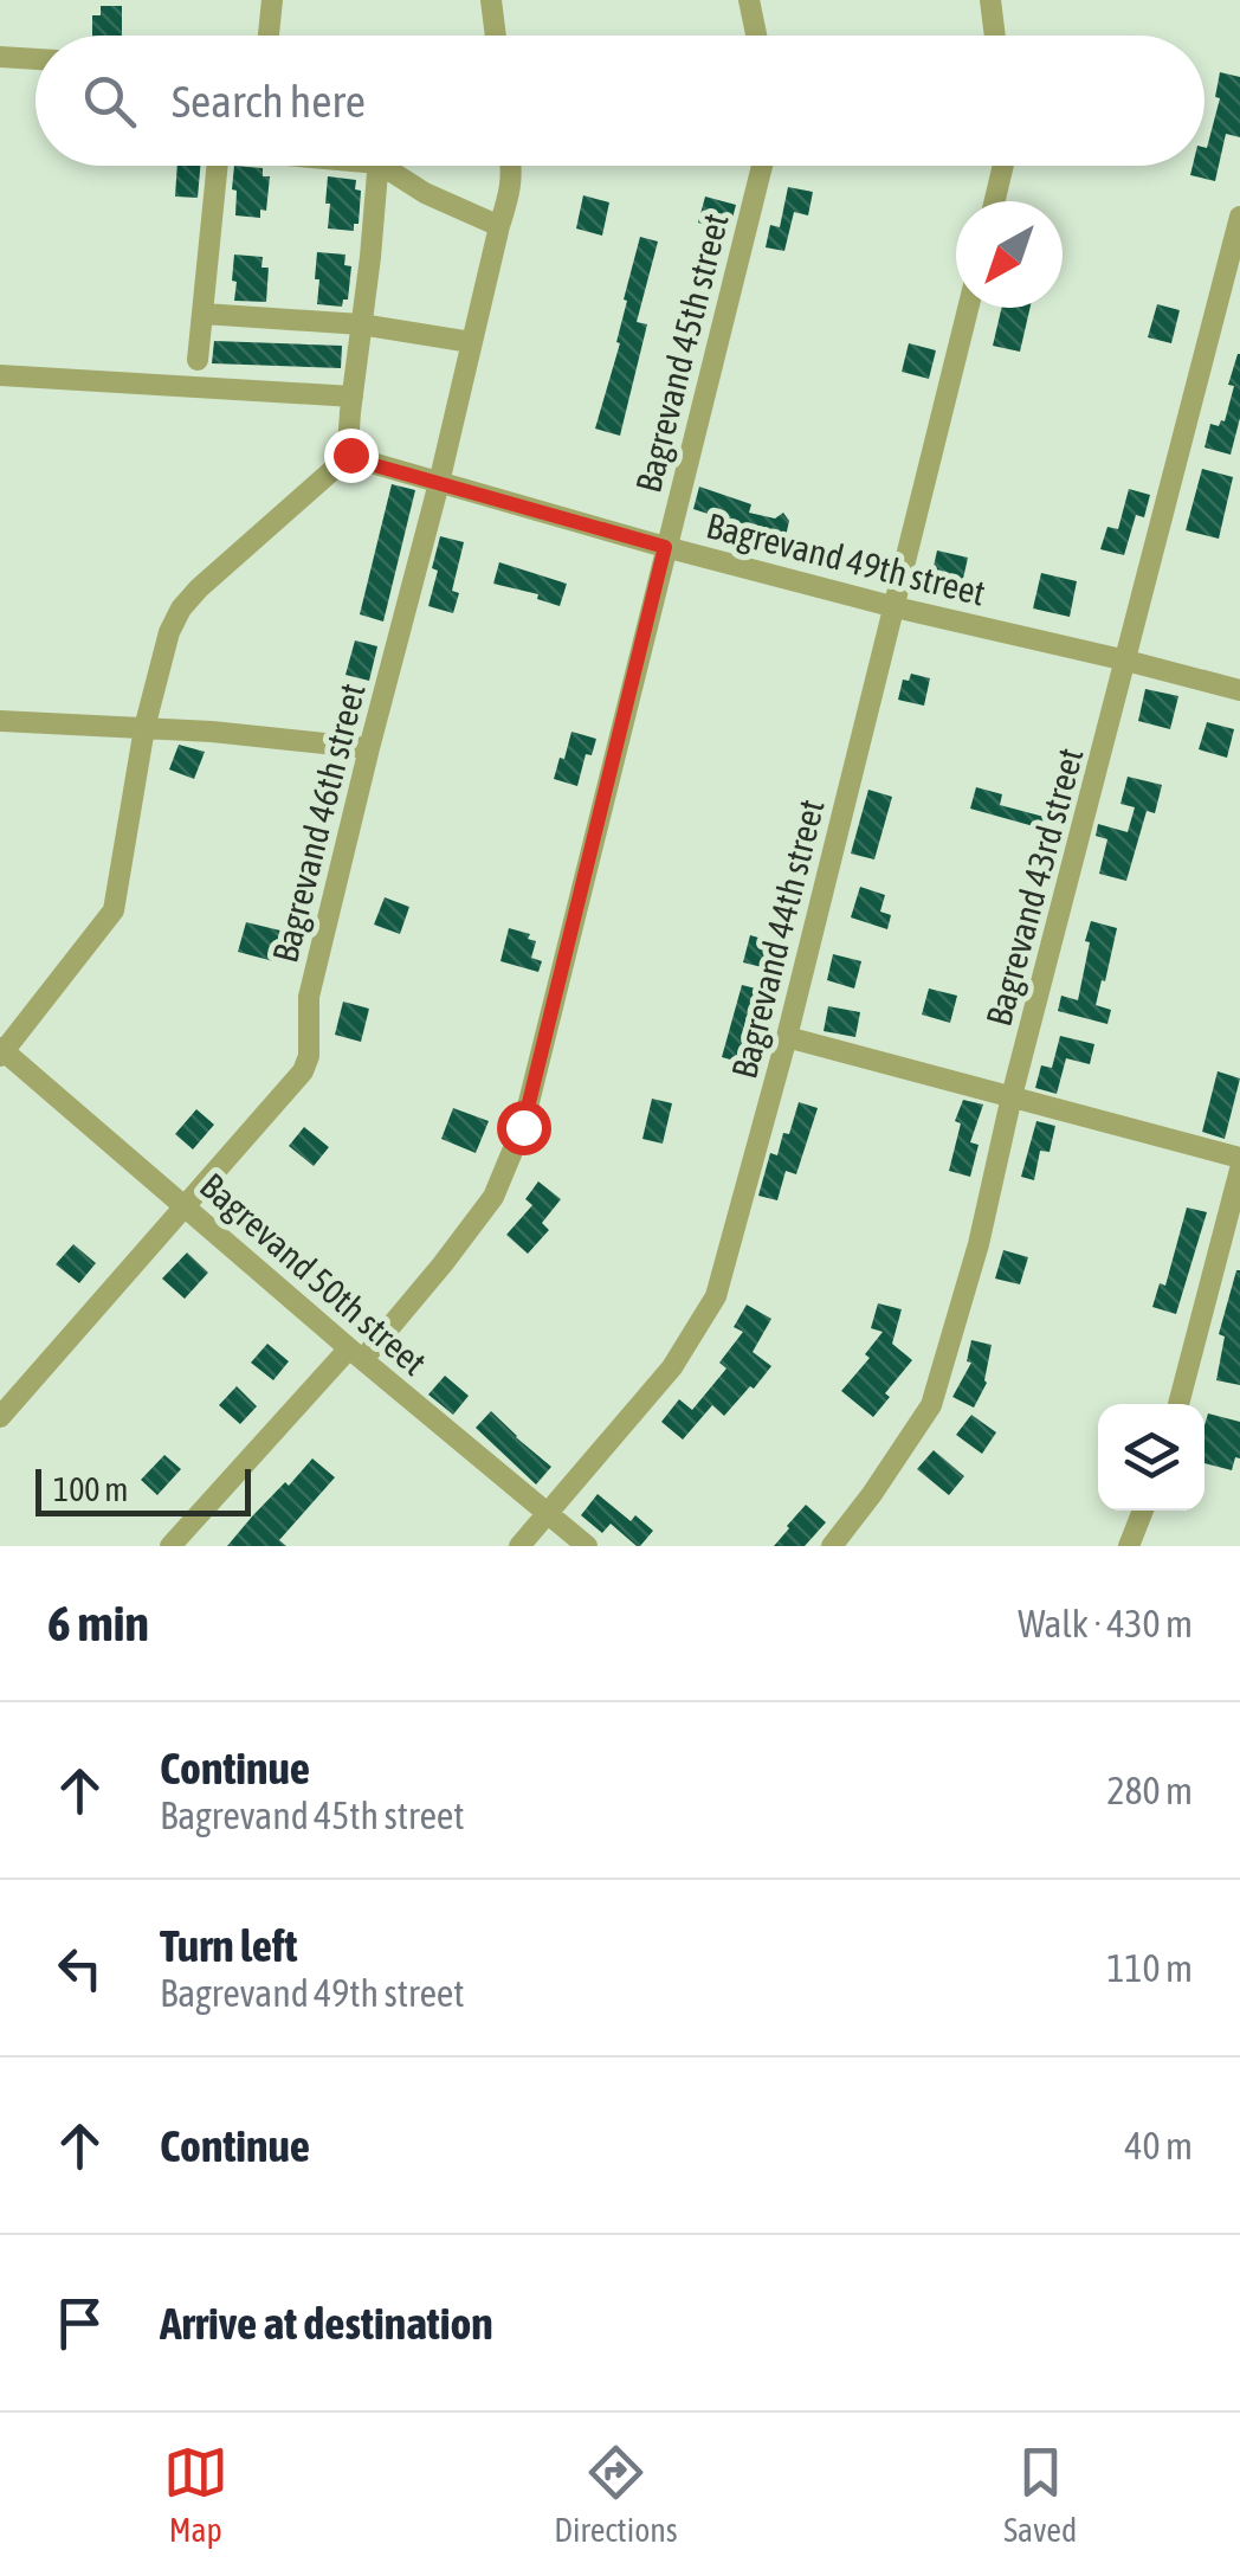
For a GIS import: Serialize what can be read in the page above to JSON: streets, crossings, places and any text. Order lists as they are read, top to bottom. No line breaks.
{"streets":{"street":["Bagrevand 45th street","Bagrevand 49th street","Bagrevand 46th street","Bagrevand 43rd street","Bagrevand 44th street","Bagrevand 50th street"]},"crossings":[["Bagrevand 45th street","Bagrevand 49th street"],["Bagrevand 45th street","Bagrevand 50th street"],["Bagrevand 49th street","Bagrevand 46th street"],["Bagrevand 49th street","Bagrevand 43rd street"],["Bagrevand 49th street","Bagrevand 44th street"],["Bagrevand 46th street","Bagrevand 50th street"],["Bagrevand 44th street","Bagrevand 50th street"]],"scale_bar":"100 m","north":"bottom left","page":{"search":"Search here","scale":"100 m","heading":["6 min","Walk · 430 m"],"list":[["Continue","Bagrevand 45th street","280 m"],["Turn left","Bagrevand 49th street","110 m"],["Continue","40 m"],"Arrive at destination"],"nav":["Map","Directions","Saved"]}}
